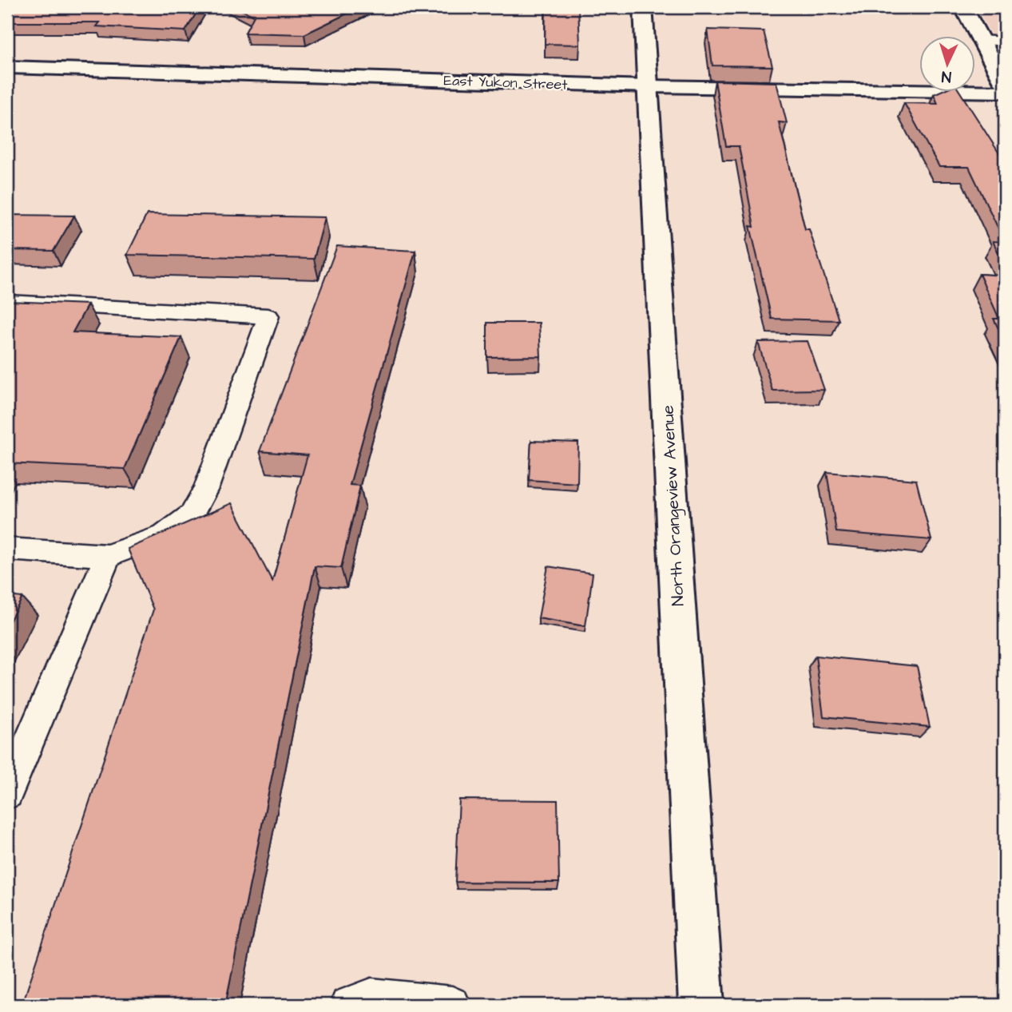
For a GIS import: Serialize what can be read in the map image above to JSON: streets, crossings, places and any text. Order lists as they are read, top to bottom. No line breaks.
{"streets":{"street":["East Yukon Street","North Orangeview Avenue"]},"crossings":[["East Yukon Street","North Orangeview Avenue"]],"north":"bottom"}
